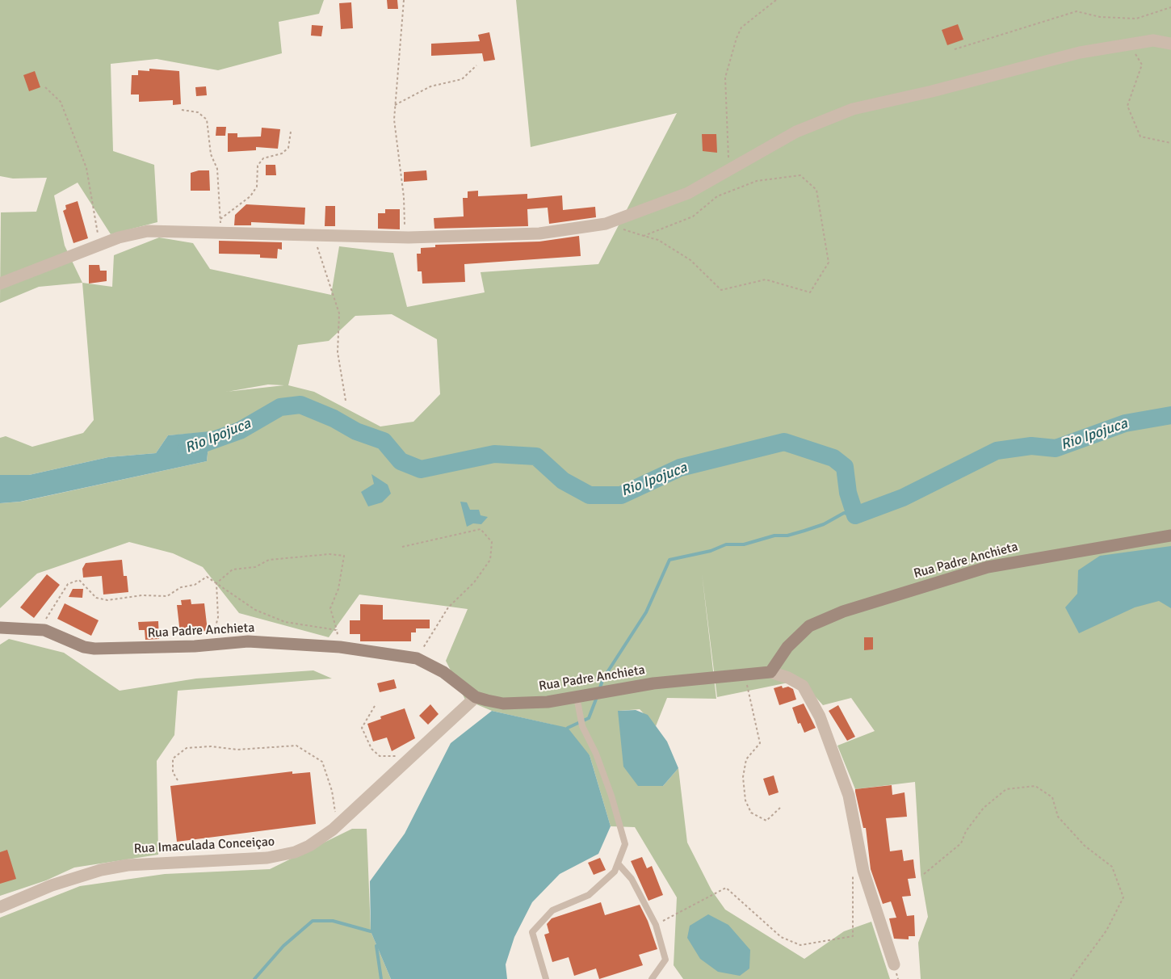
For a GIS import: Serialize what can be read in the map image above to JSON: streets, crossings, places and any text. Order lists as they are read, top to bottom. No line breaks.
{"streets":{"street":["Rua Padre Anchieta","Rua Imaculada Conceiçao"]},"crossings":[["Rua Padre Anchieta","Rua Imaculada Conceiçao"]],"water":["Rio Ipojuca"]}
